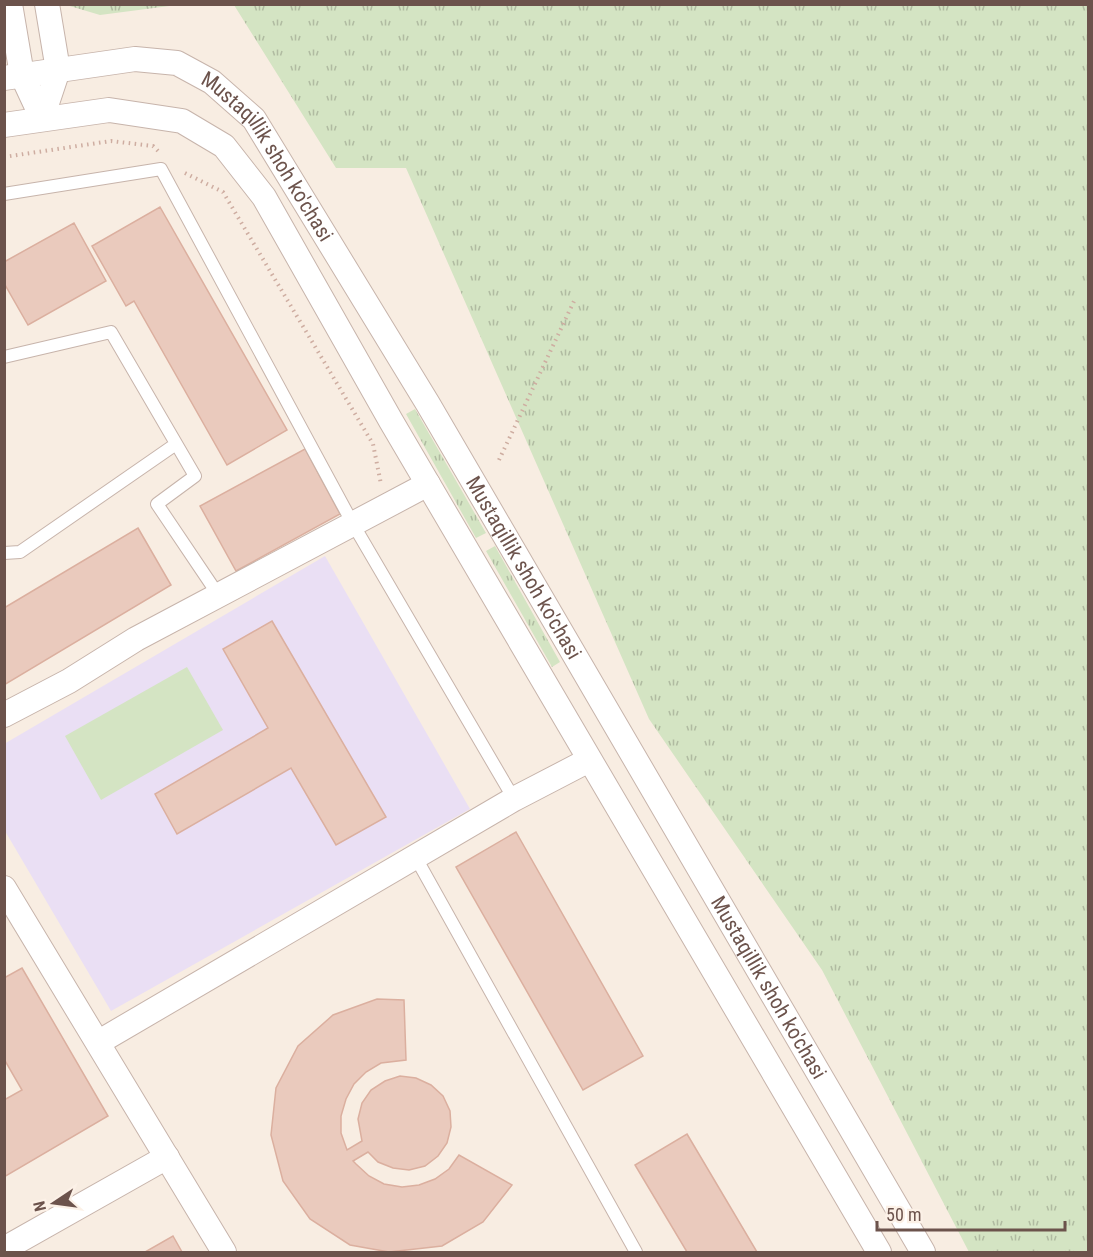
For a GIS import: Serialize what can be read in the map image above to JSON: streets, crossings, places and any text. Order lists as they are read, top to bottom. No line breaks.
{"streets":{"street":["Mustaqillik shoh ko'chasi"]},"scale_bar":"50 m","north":"left"}
